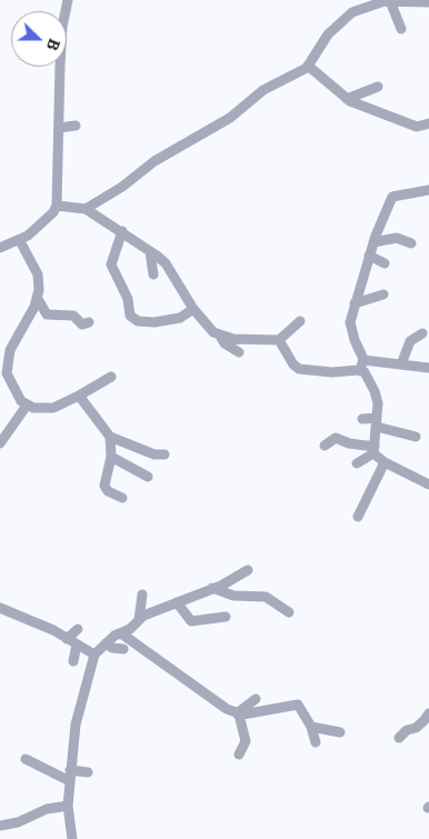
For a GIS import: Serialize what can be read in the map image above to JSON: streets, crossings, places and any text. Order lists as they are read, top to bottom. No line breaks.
{"north":"right"}
